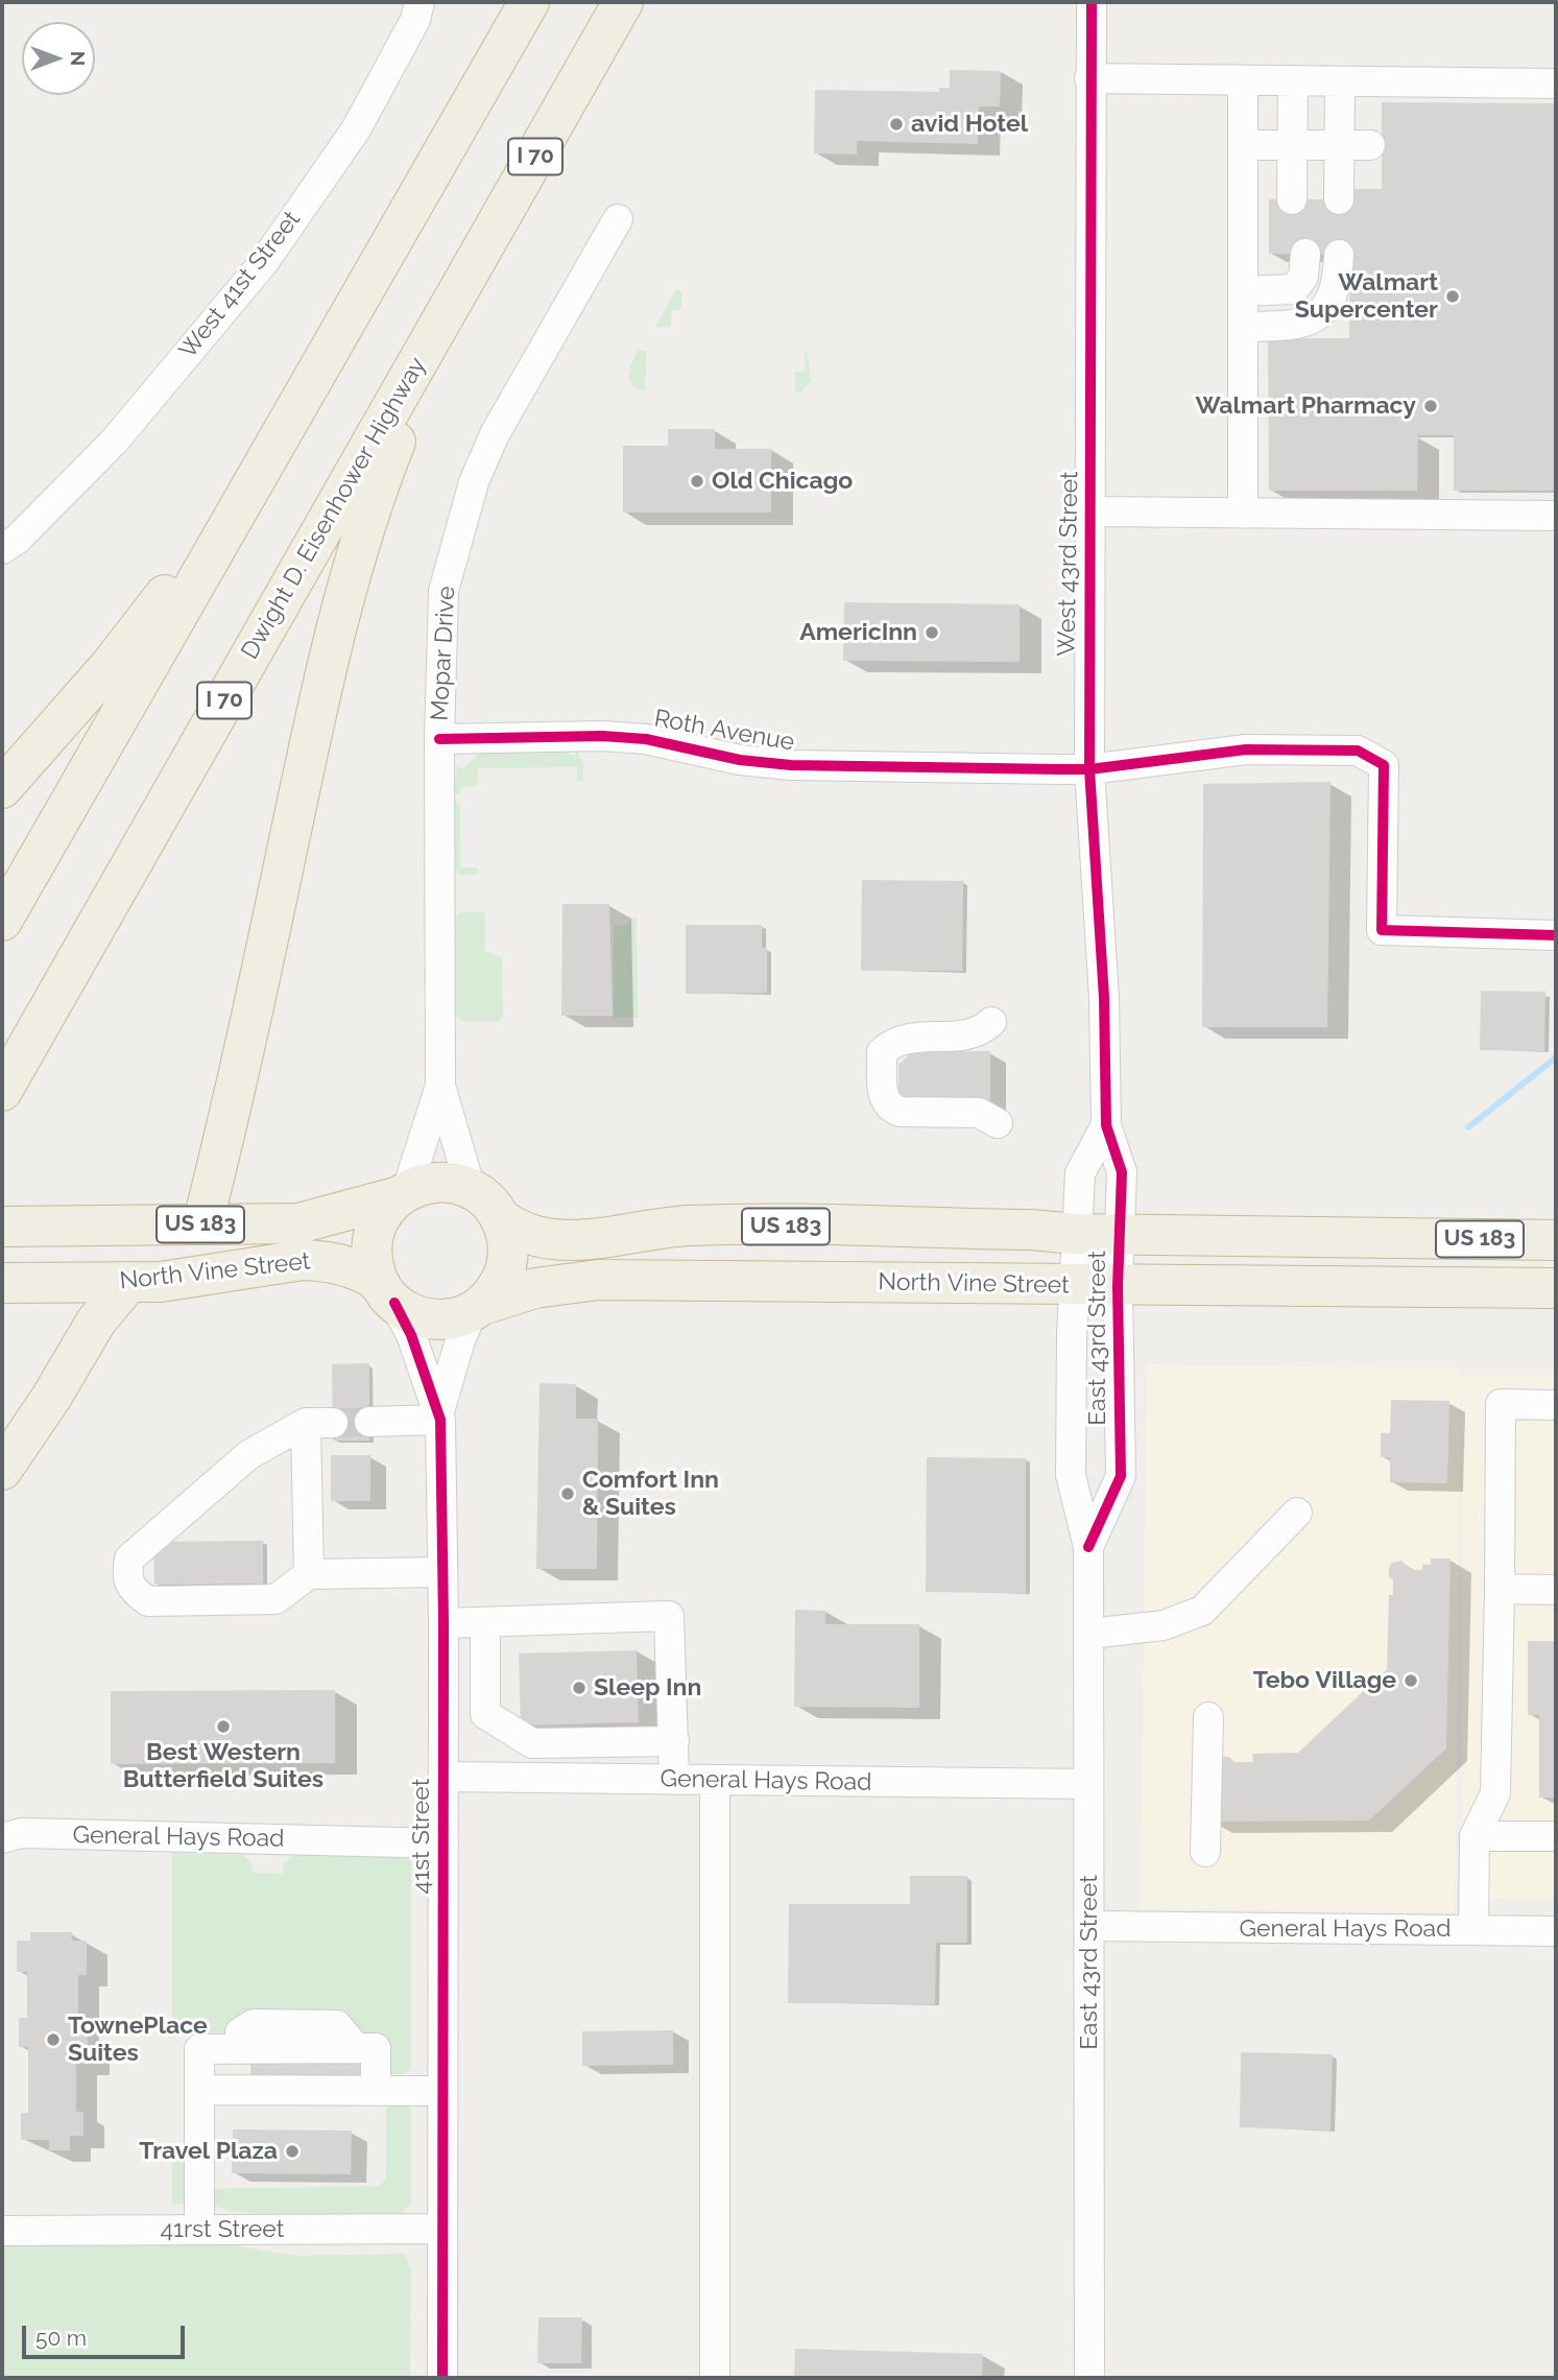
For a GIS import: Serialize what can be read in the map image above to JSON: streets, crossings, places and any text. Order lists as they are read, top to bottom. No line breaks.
{"streets":{"highway":["I 70","Dwight D. Eisenhower Highway","US 183","North Vine Street"],"street":["West 41st Street","West 43rd Street","Mopar Drive","Roth Avenue","East 43rd Street","General Hays Road","41st Street","41rst Street"]},"crossings":[["West 43rd Street","Roth Avenue"],["West 43rd Street","East 43rd Street"],["Mopar Drive","Roth Avenue"],["Mopar Drive","US 183"],["Mopar Drive","North Vine Street"],["Mopar Drive","41st Street"],["US 183","North Vine Street"],["US 183","East 43rd Street"],["US 183","41st Street"],["North Vine Street","East 43rd Street"],["North Vine Street","41st Street"],["East 43rd Street","General Hays Road"],["General Hays Road","41st Street"],["41st Street","41rst Street"]],"places":["avid Hotel","Walmart Supercenter","Walmart Pharmacy","Old Chicago","AmericInn","Comfort Inn & Suites","Tebo Village","Sleep Inn","Best Western Butterfield Suites","TownePlace Suites","Travel Plaza"],"scale_bar":"50 m","north":"right"}
